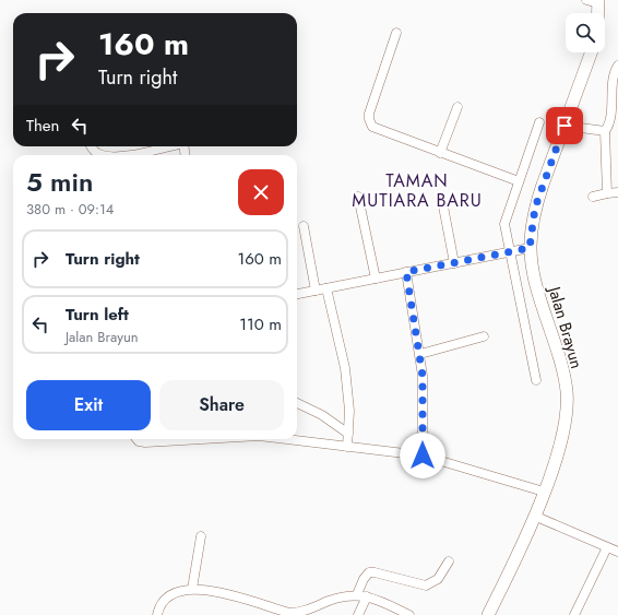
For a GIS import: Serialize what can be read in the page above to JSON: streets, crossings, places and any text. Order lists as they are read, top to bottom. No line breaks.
{"streets":{"main road":["Jalan Brayun"]},"districts":["TAMAN MUTIARA BARU"],"page":{"turn":["160 m","Turn right"],"then":"Then","heading":["5 min","380 m · 09:14"],"list":[{"name":"Turn right","value":"160 m"},{"name":"Turn left","note":"Jalan Brayun","value":"110 m"}],"buttons":["Exit","Share"]}}
